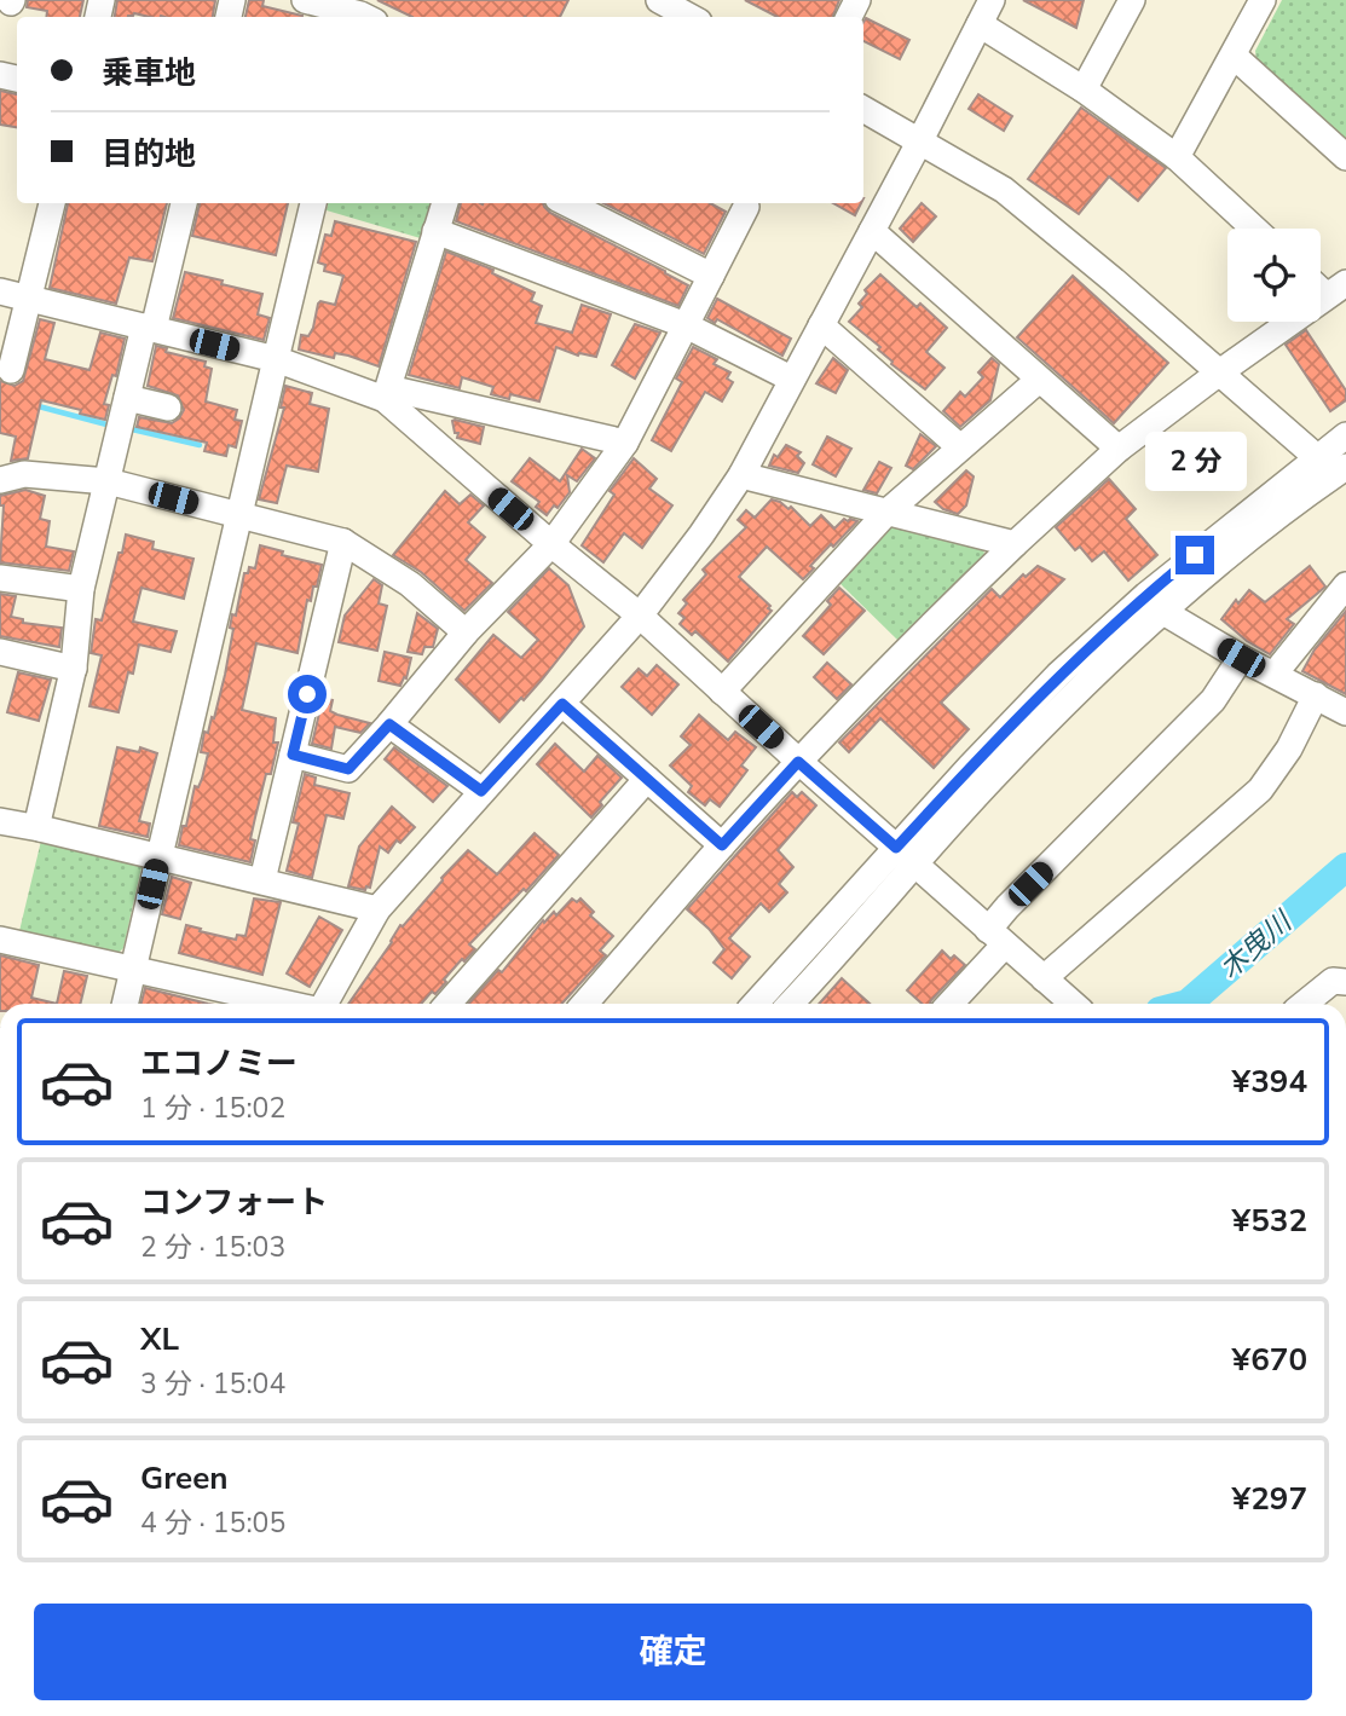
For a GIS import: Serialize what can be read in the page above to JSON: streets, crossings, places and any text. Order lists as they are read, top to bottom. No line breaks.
{"water":["木曳川"],"page":{"banner":["乗車地","目的地"],"bubble":"2 分","list":[{"name":"エコノミー","note":"1 分 · 15:02","value":"¥394"},{"name":"コンフォート","note":"2 分 · 15:03","value":"¥532"},{"name":"XL","note":"3 分 · 15:04","value":"¥670"},{"name":"Green","note":"4 分 · 15:05","value":"¥297"}],"buttons":"確定"}}
